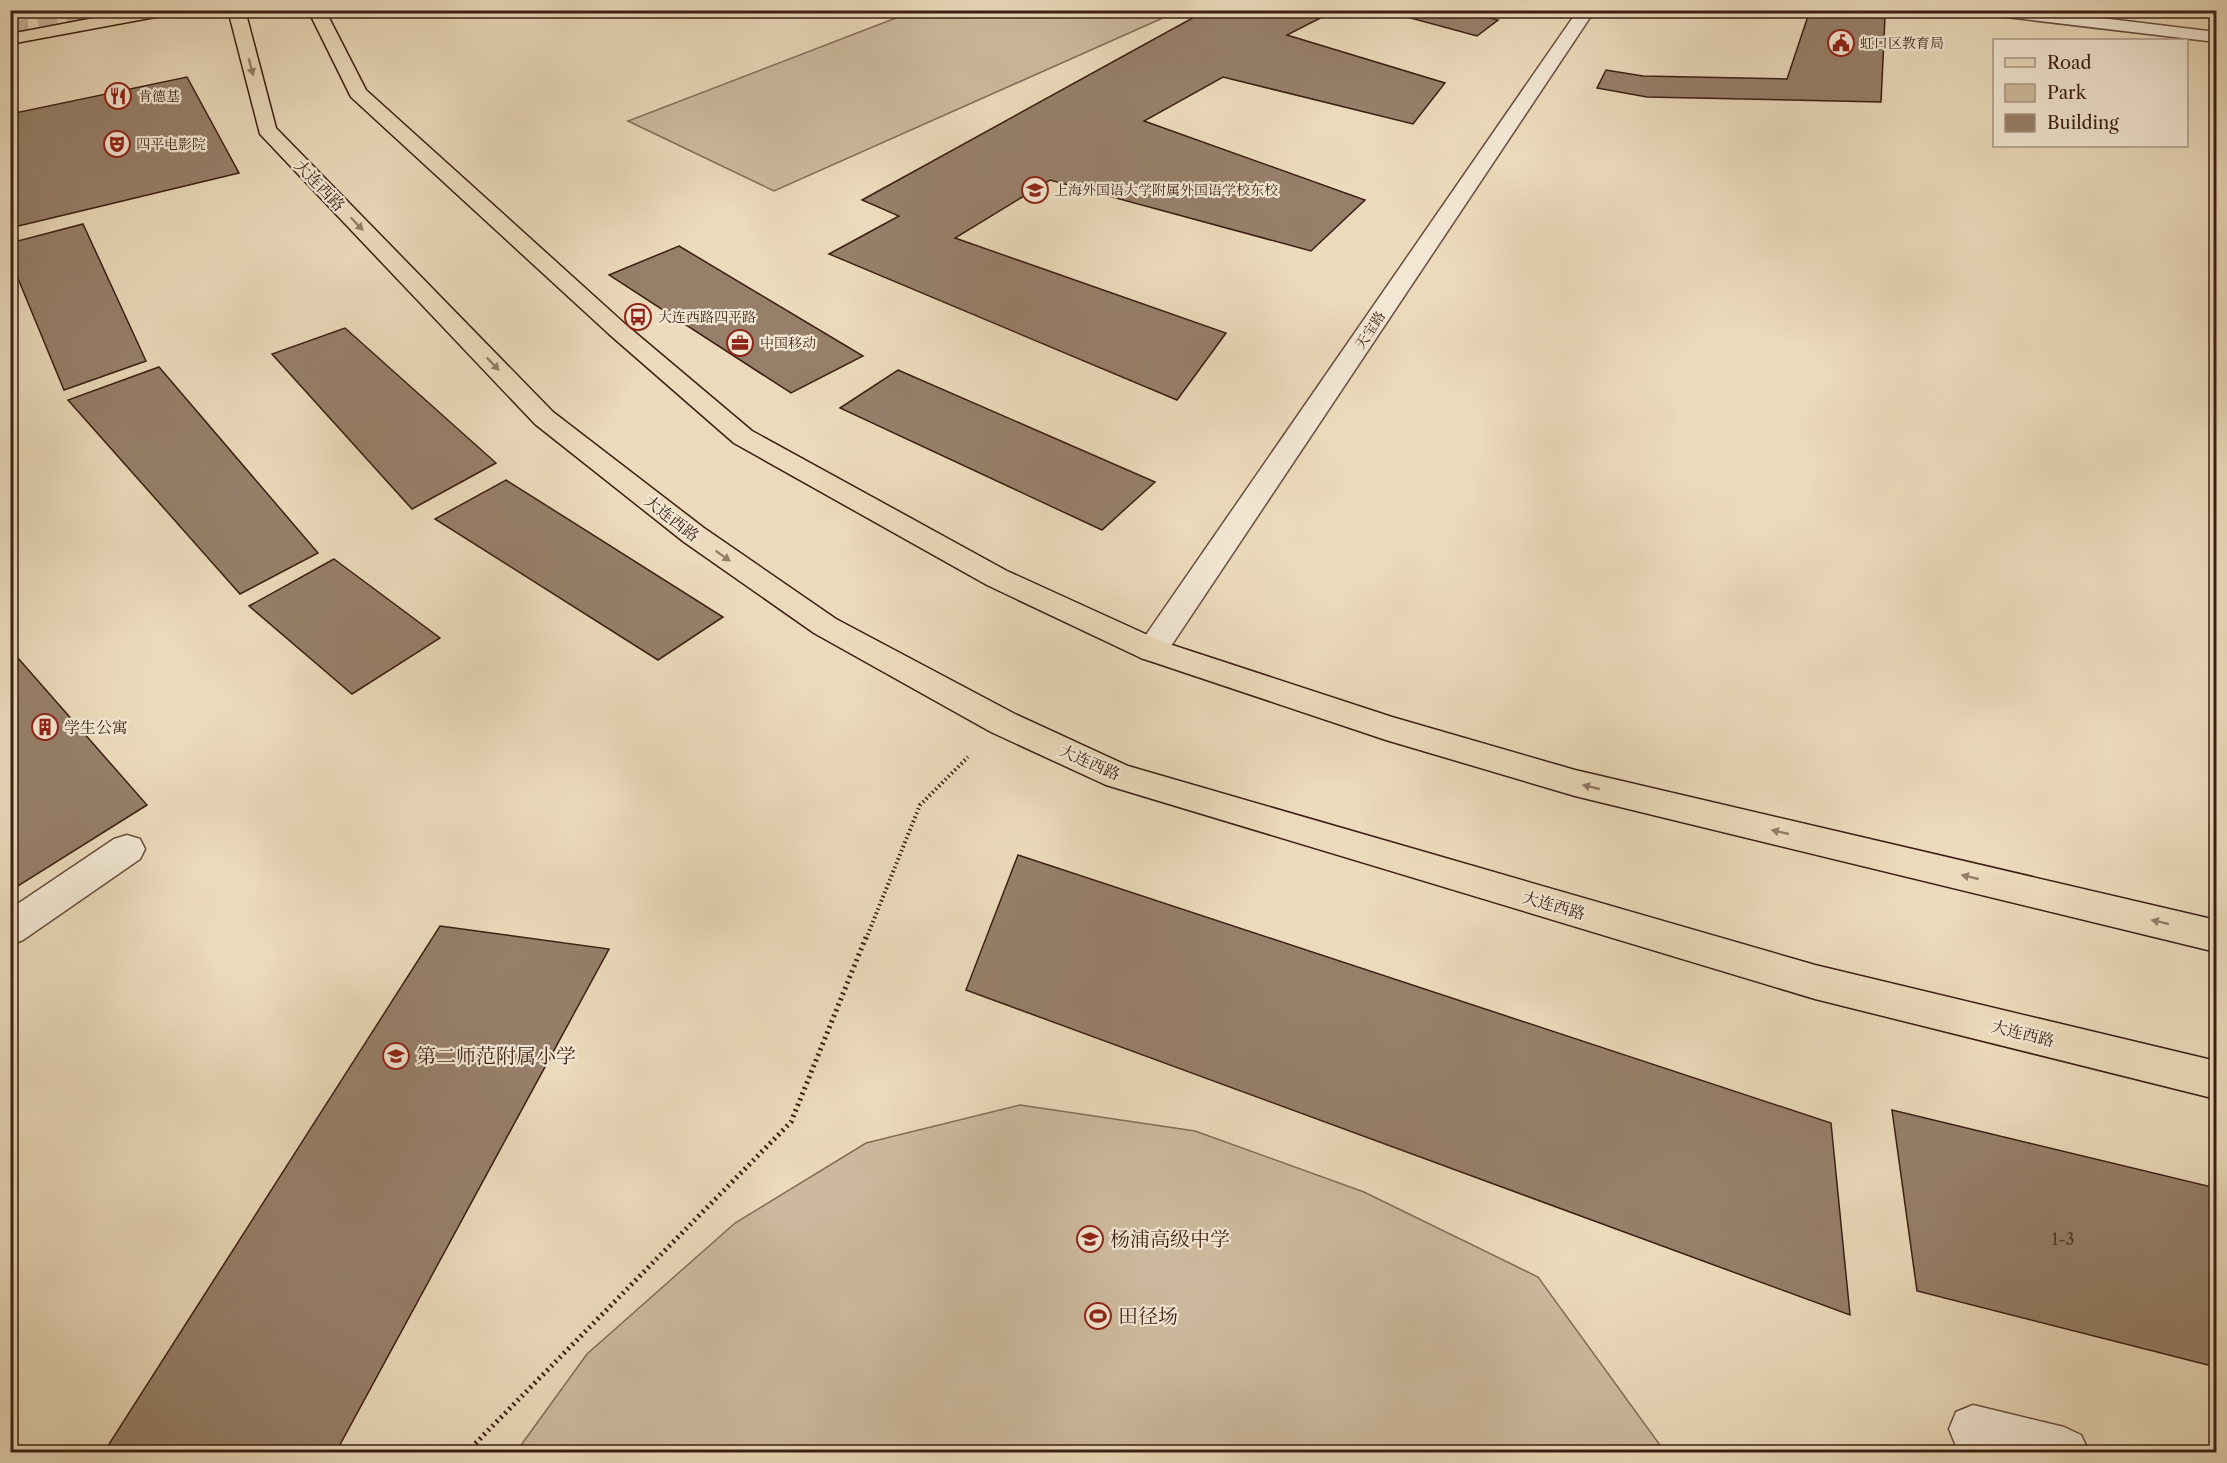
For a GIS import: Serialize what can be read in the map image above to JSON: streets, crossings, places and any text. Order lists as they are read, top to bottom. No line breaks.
{"streets":{"main road":["大连西路"],"street":["天宝路"]},"places":{"public building":["虹口区教育局"],"restaurant":["肯德基"],"theatre":["四平电影院"],"school or university":["上海外国语大学附属外国语学校东校","第二师范附属小学","杨浦高级中学"],"bus stop":["大连西路四平路"],"office":["中国移动"],"building":["学生公寓"],"sports":["田径场"]},"house_numbers":["1-3"],"legend":["Road","Park","Building"]}
